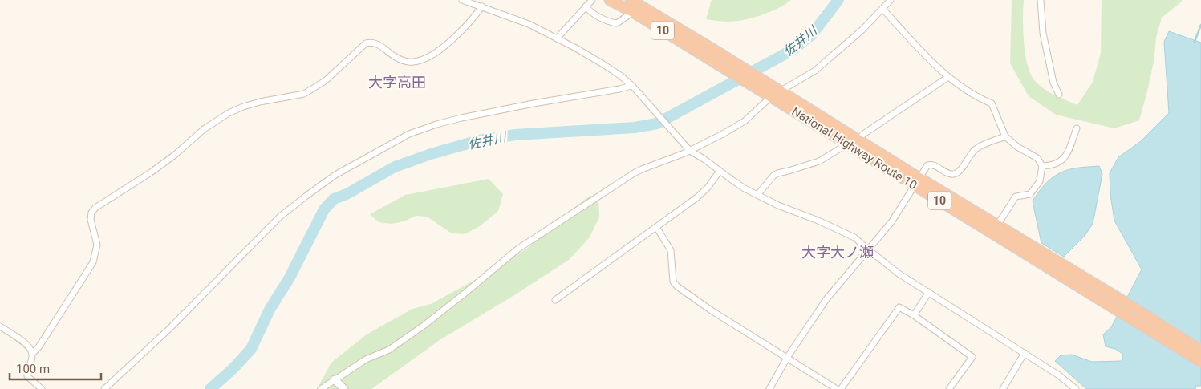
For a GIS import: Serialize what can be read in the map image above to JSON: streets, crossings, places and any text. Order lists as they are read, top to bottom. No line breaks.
{"streets":{"highway":["10","National Highway Route 10"]},"districts":["大字高田","大字大ノ瀬"],"water":["佐井川"],"scale_bar":"100 m"}
